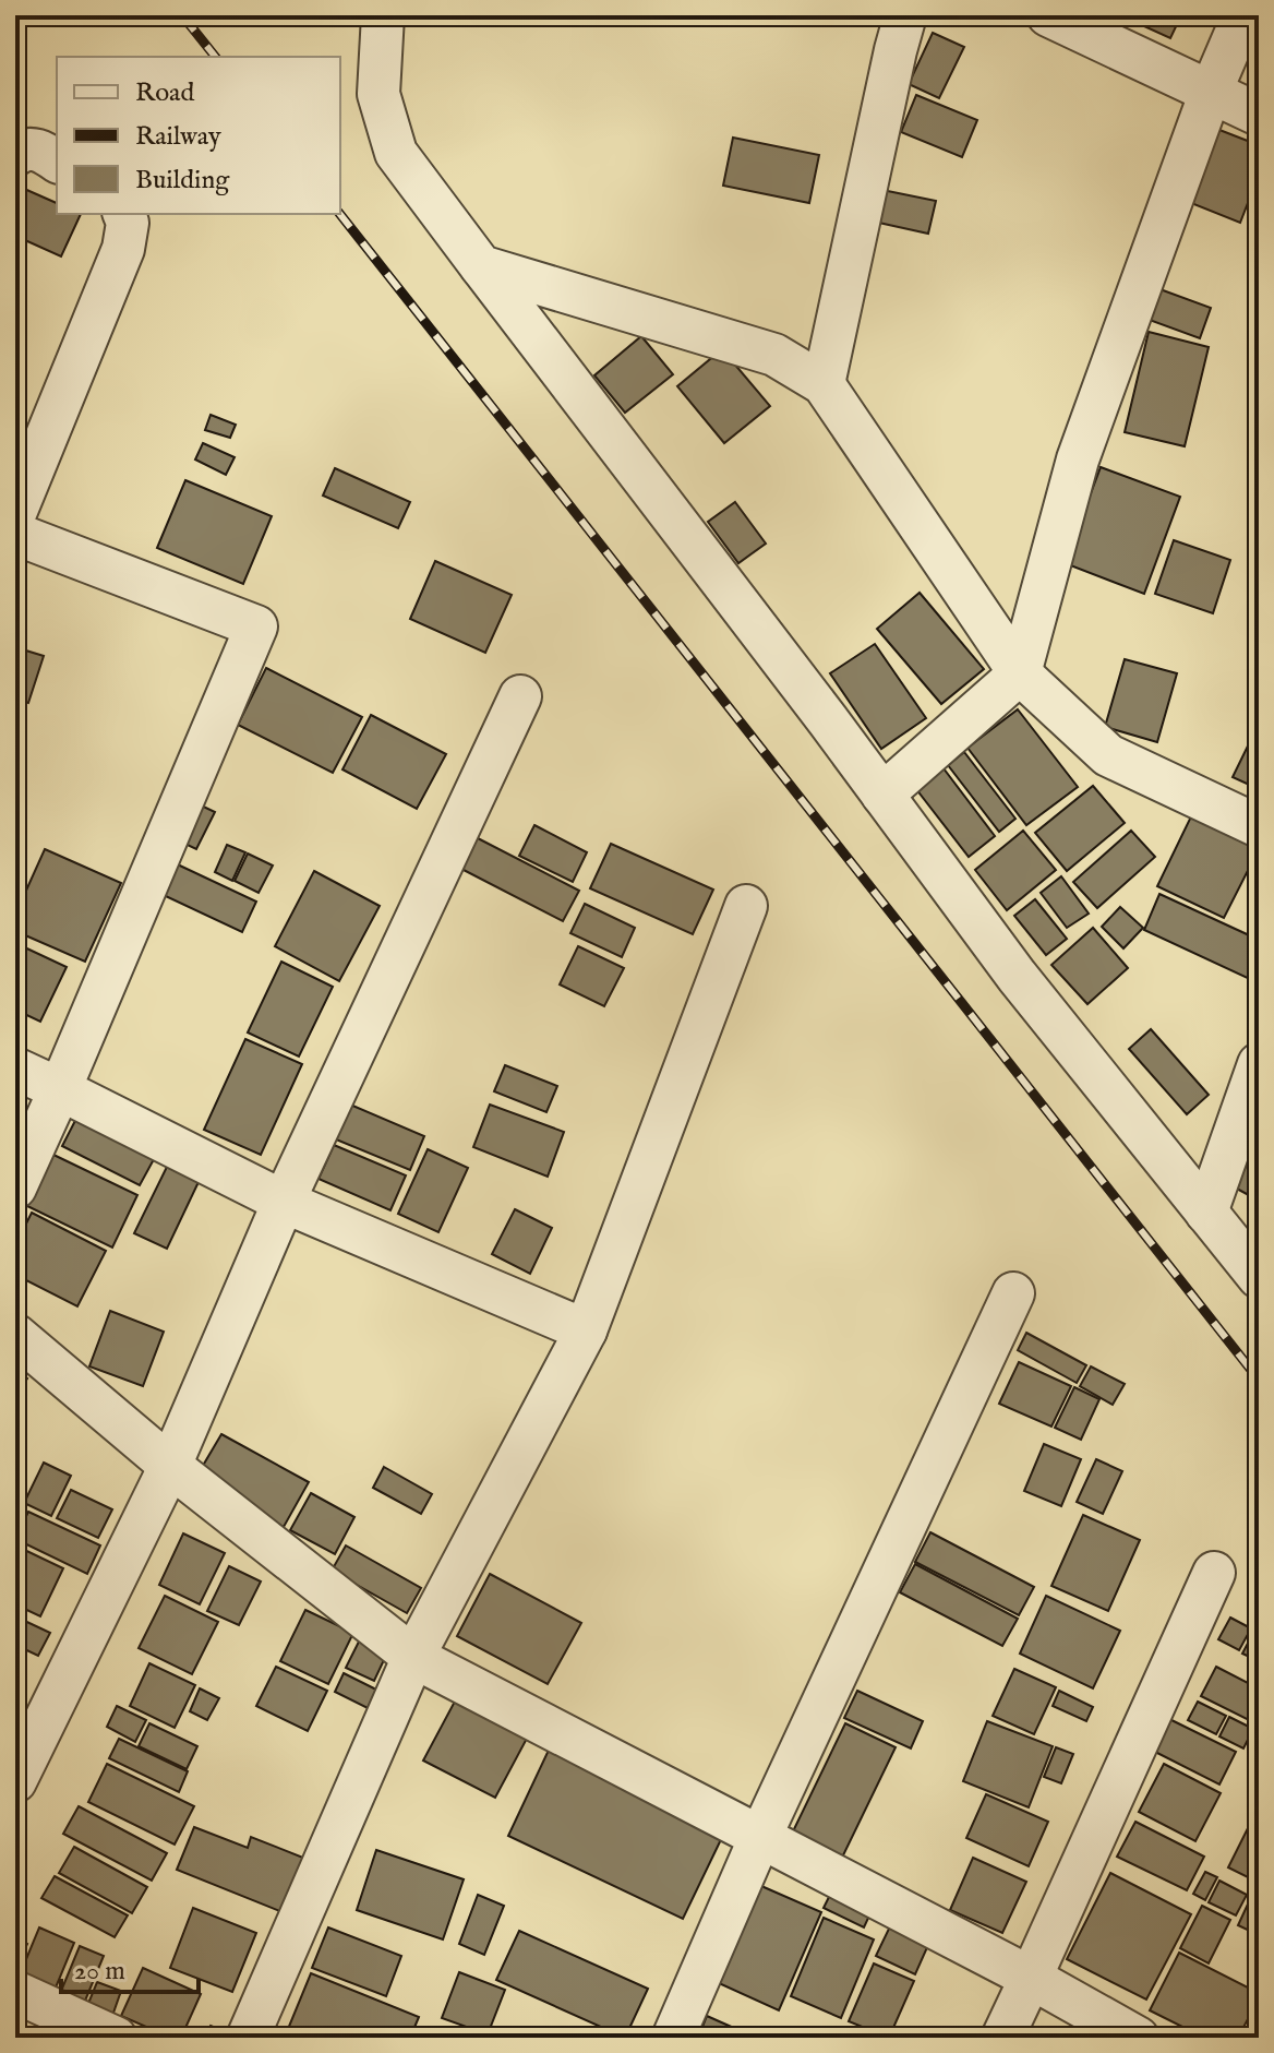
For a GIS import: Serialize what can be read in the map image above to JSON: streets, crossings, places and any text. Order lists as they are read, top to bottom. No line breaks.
{"legend":["Road","Railway","Building"],"scale_bar":"20 m"}
